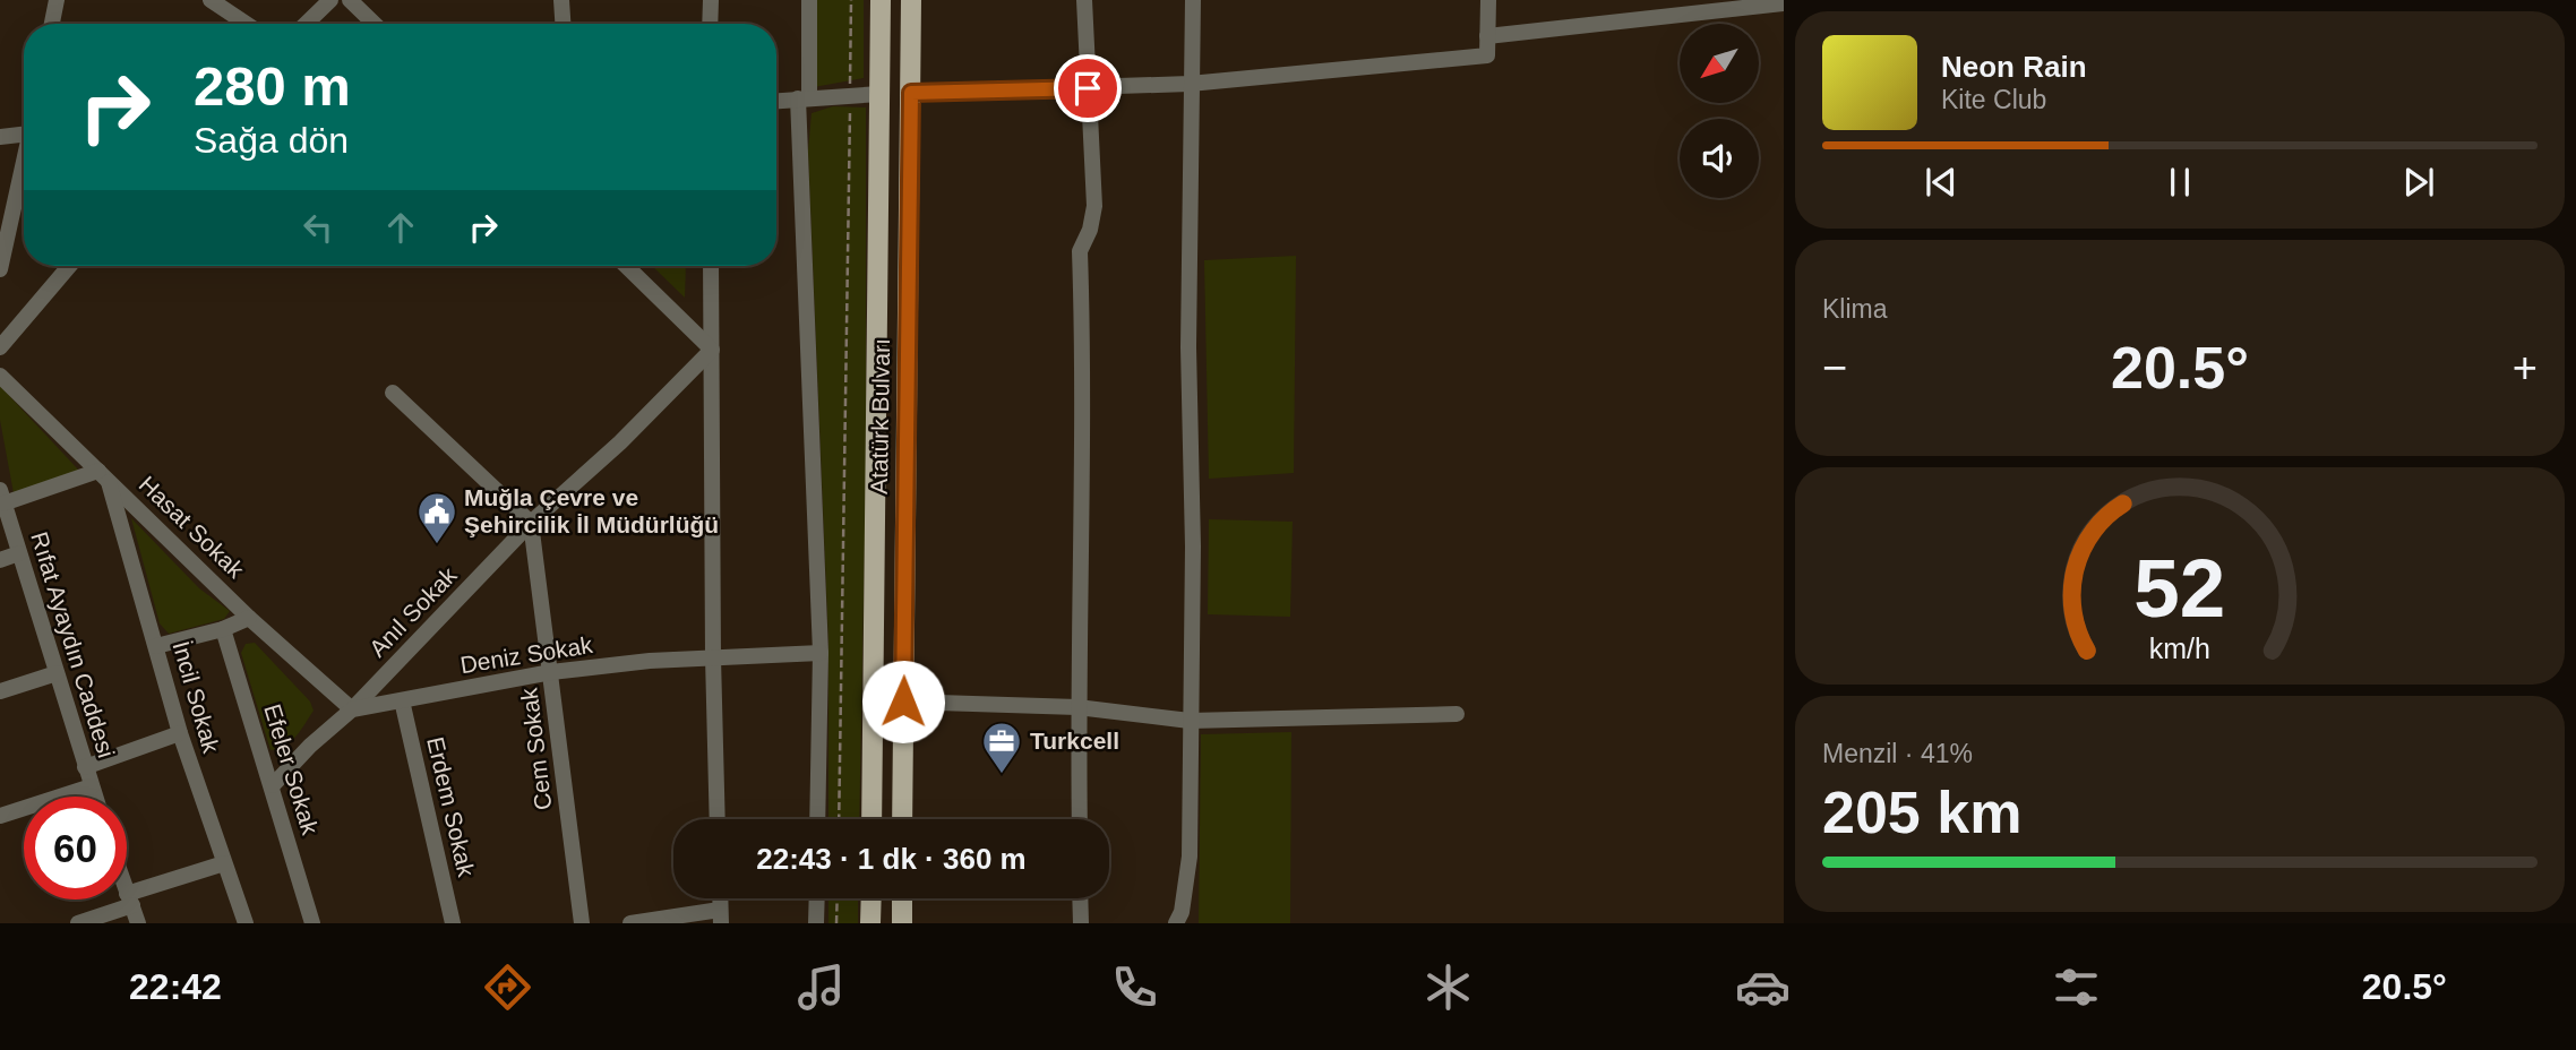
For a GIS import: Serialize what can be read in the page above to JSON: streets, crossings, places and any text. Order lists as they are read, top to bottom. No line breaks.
{"streets":{"main road":["Atatürk Bulvarı"],"street":["Hasat Sokak","Anıl Sokak","Rıfat Ayaydın Caddesi","Deniz Sokak","İncil Sokak","Cem Sokak","Efeler Sokak","Erdem Sokak"]},"crossings":[["Hasat Sokak","Anıl Sokak"],["Hasat Sokak","Deniz Sokak"],["Hasat Sokak","İncil Sokak"],["Anıl Sokak","Deniz Sokak"],["Anıl Sokak","Cem Sokak"],["Deniz Sokak","Cem Sokak"],["Deniz Sokak","Erdem Sokak"]],"places":{"public building":["Muğla Çevre ve Şehircilik İl Müdürlüğü"],"office":["Turkcell"]},"north":"bottom left","page":{"turn":["280 m","Sağa dön"],"song":["Neon Rain","Kite Club"],"tile":["Klima",["Menzil · 41%","205 km"]],"heat":["−","20.5°","+"],"limit":"60","trip":"22:43 · 1 dk · 360 m","tabs":["22:42","20.5°"],"gauge":["52","km/h"]}}
